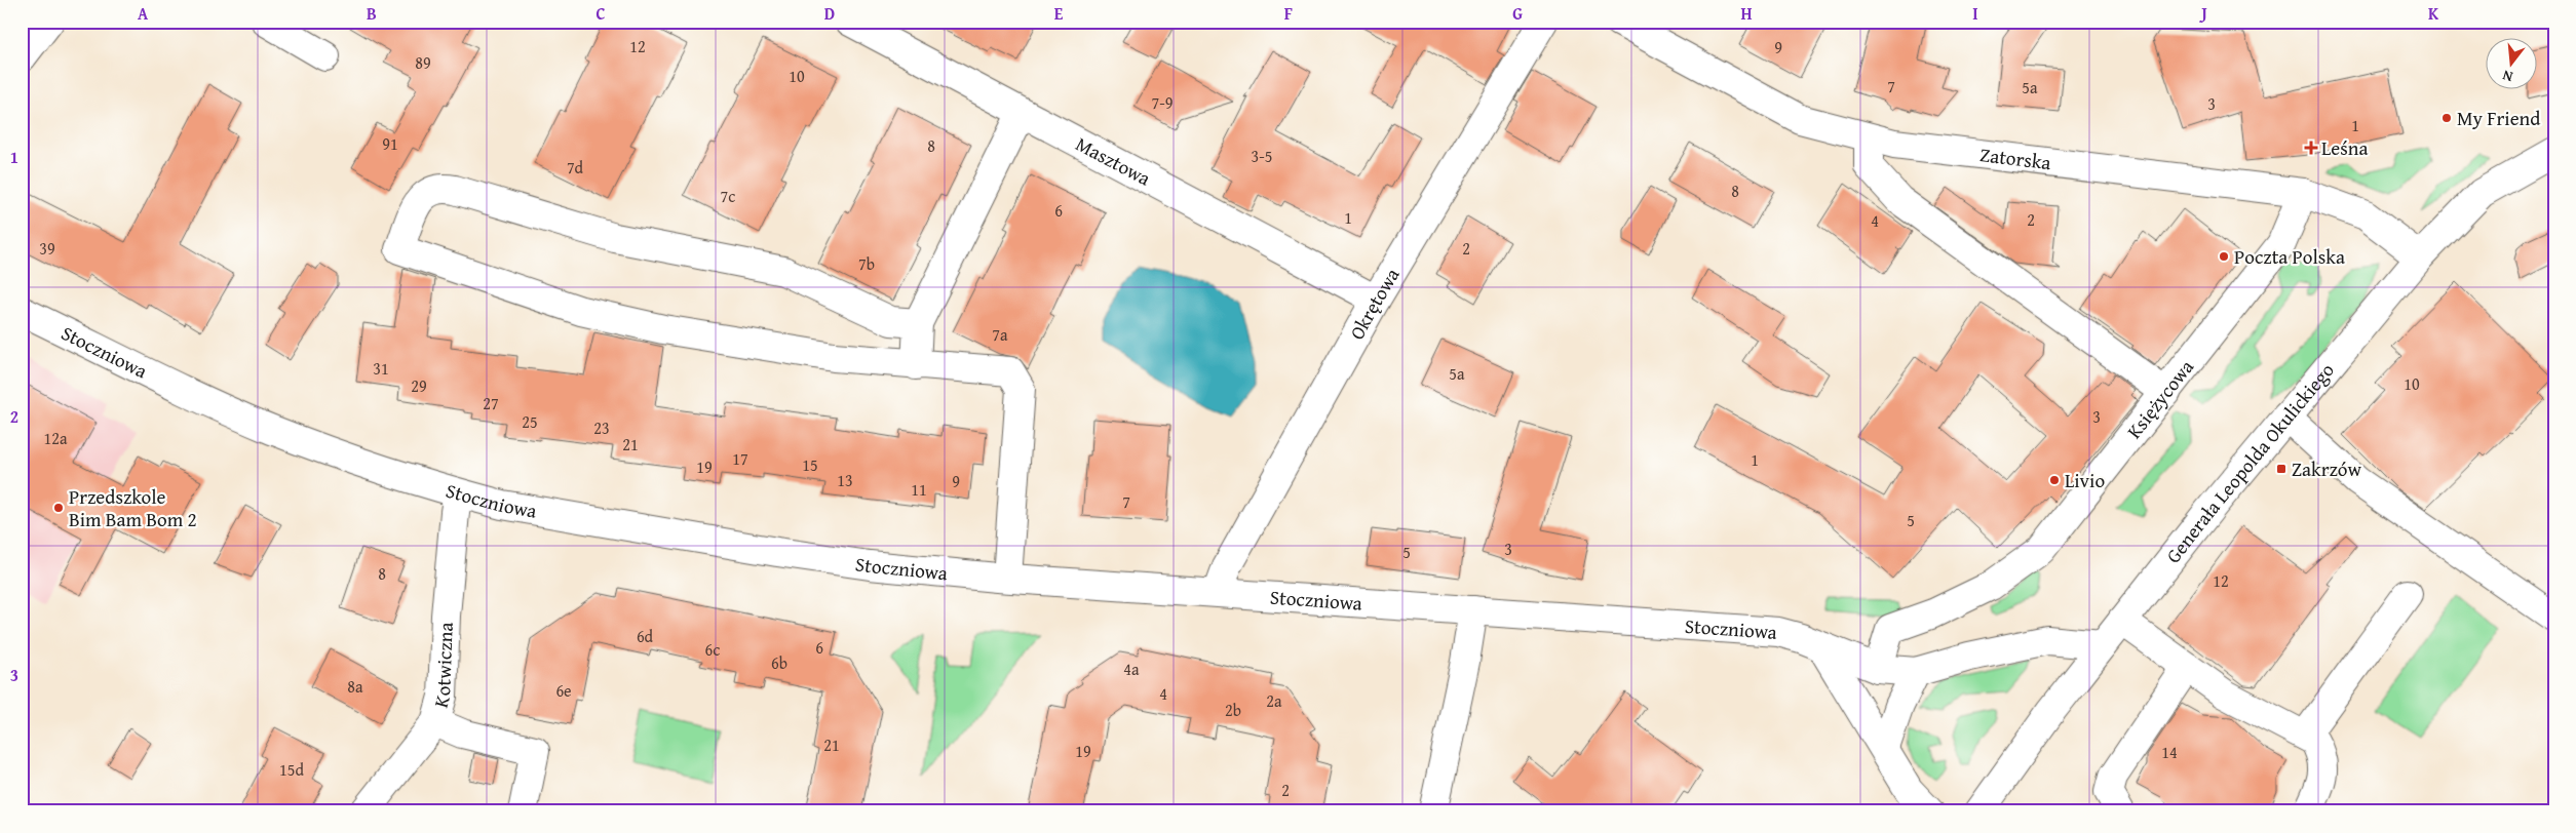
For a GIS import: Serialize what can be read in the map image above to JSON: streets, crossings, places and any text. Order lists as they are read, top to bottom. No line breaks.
{"streets":{"street":["Zatorska","Masztowa","Okrętowa","Stoczniowa","Księżycowa","Generała Leopolda Okulickiego","Kotwiczna"]},"crossings":[["Zatorska","Księżycowa"],["Zatorska","Generała Leopolda Okulickiego"],["Masztowa","Okrętowa"],["Okrętowa","Stoczniowa"],["Stoczniowa","Księżycowa"],["Stoczniowa","Generała Leopolda Okulickiego"],["Stoczniowa","Kotwiczna"]],"places":{"other":["My Friend","Poczta Polska","Livio","Przedszkole Bim Bam Bom 2"],"health":["Leśna"],"transit":["Zakrzów"]},"house_numbers":["12","9","89","10","7","5a","7-9","3","1","91","8","3-5","7d","8","7c","6","1","2","4","39","2","7b","7a","31","5a","10","29","27","3","25","23","12a","21","17","1","15","19","13","9","11","7","5","3","5","8","12","6d","6","6c","6b","4a","8a","6e","4","2a","2b","21","19","14","15d","2"],"north":"bottom","grid":{"columns":["A","B","C","D","E","F","G","H","I","J","K"],"rows":["1","2","3"]}}
